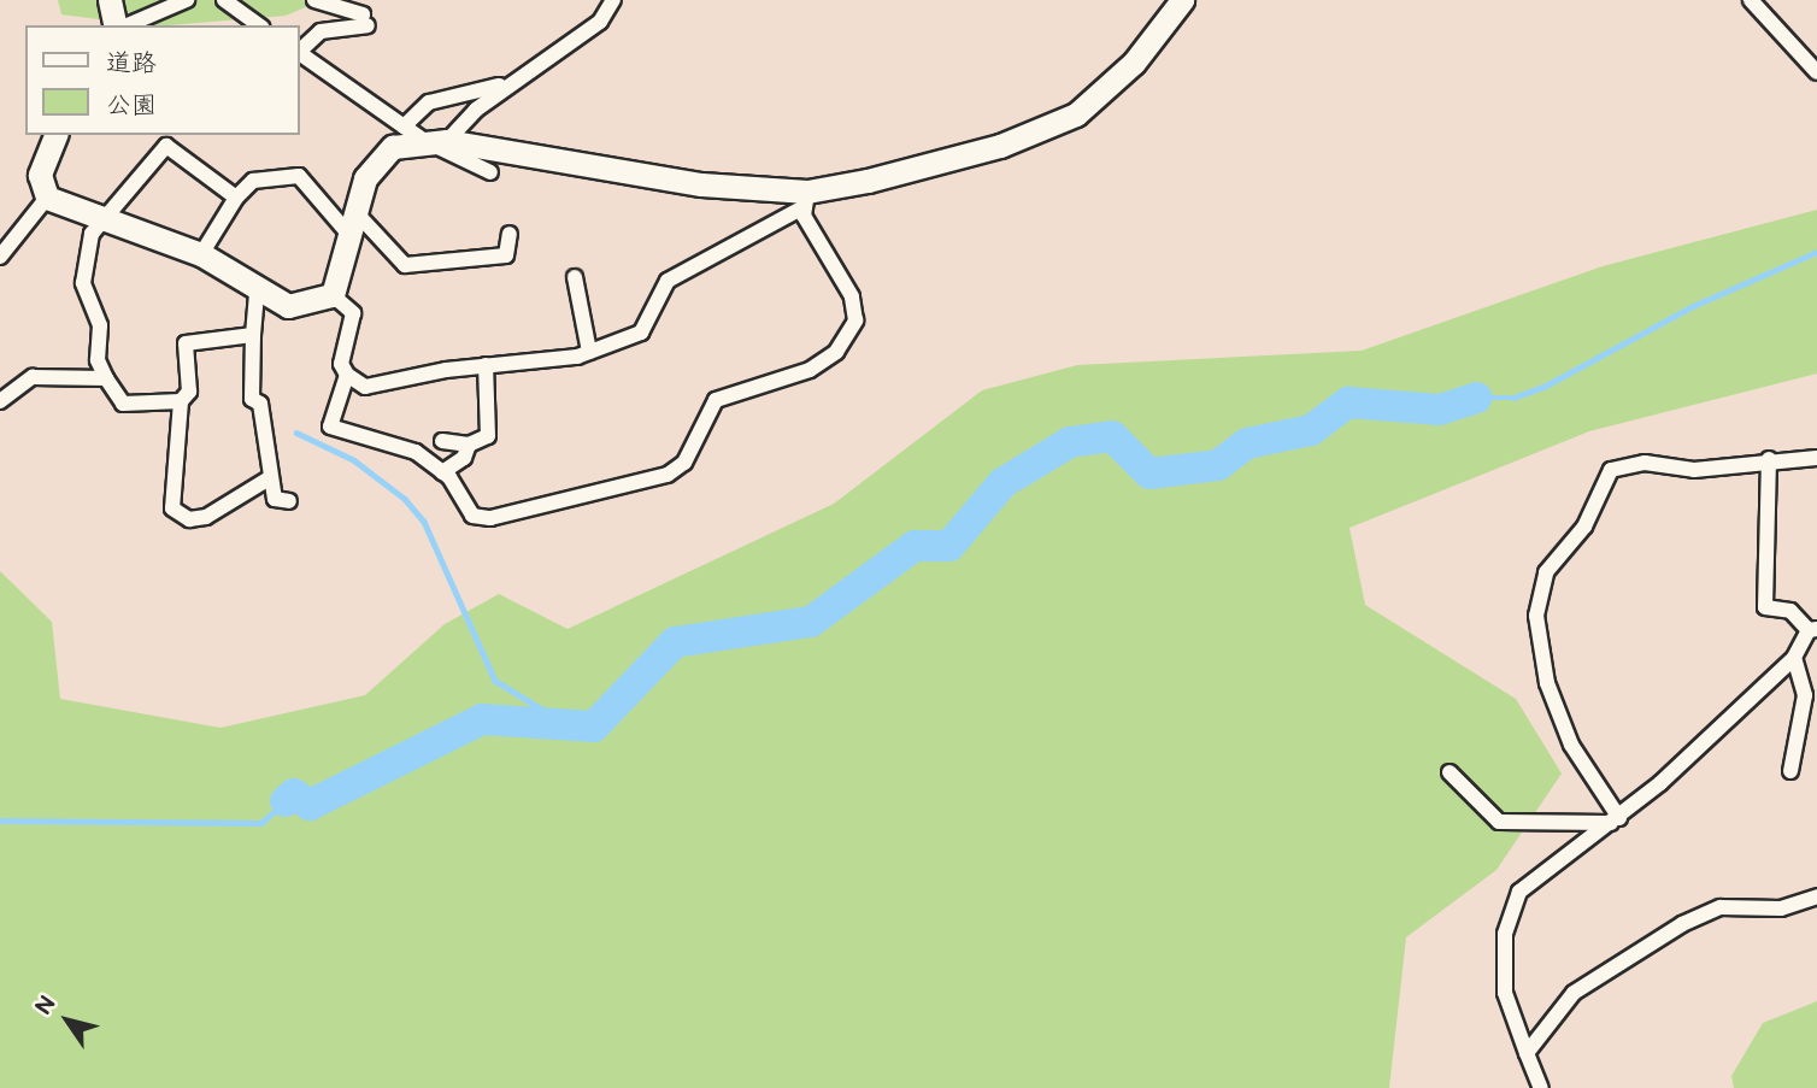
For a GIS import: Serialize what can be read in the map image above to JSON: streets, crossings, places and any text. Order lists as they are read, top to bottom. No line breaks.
{"legend":["道路","公園"],"north":"top left"}
